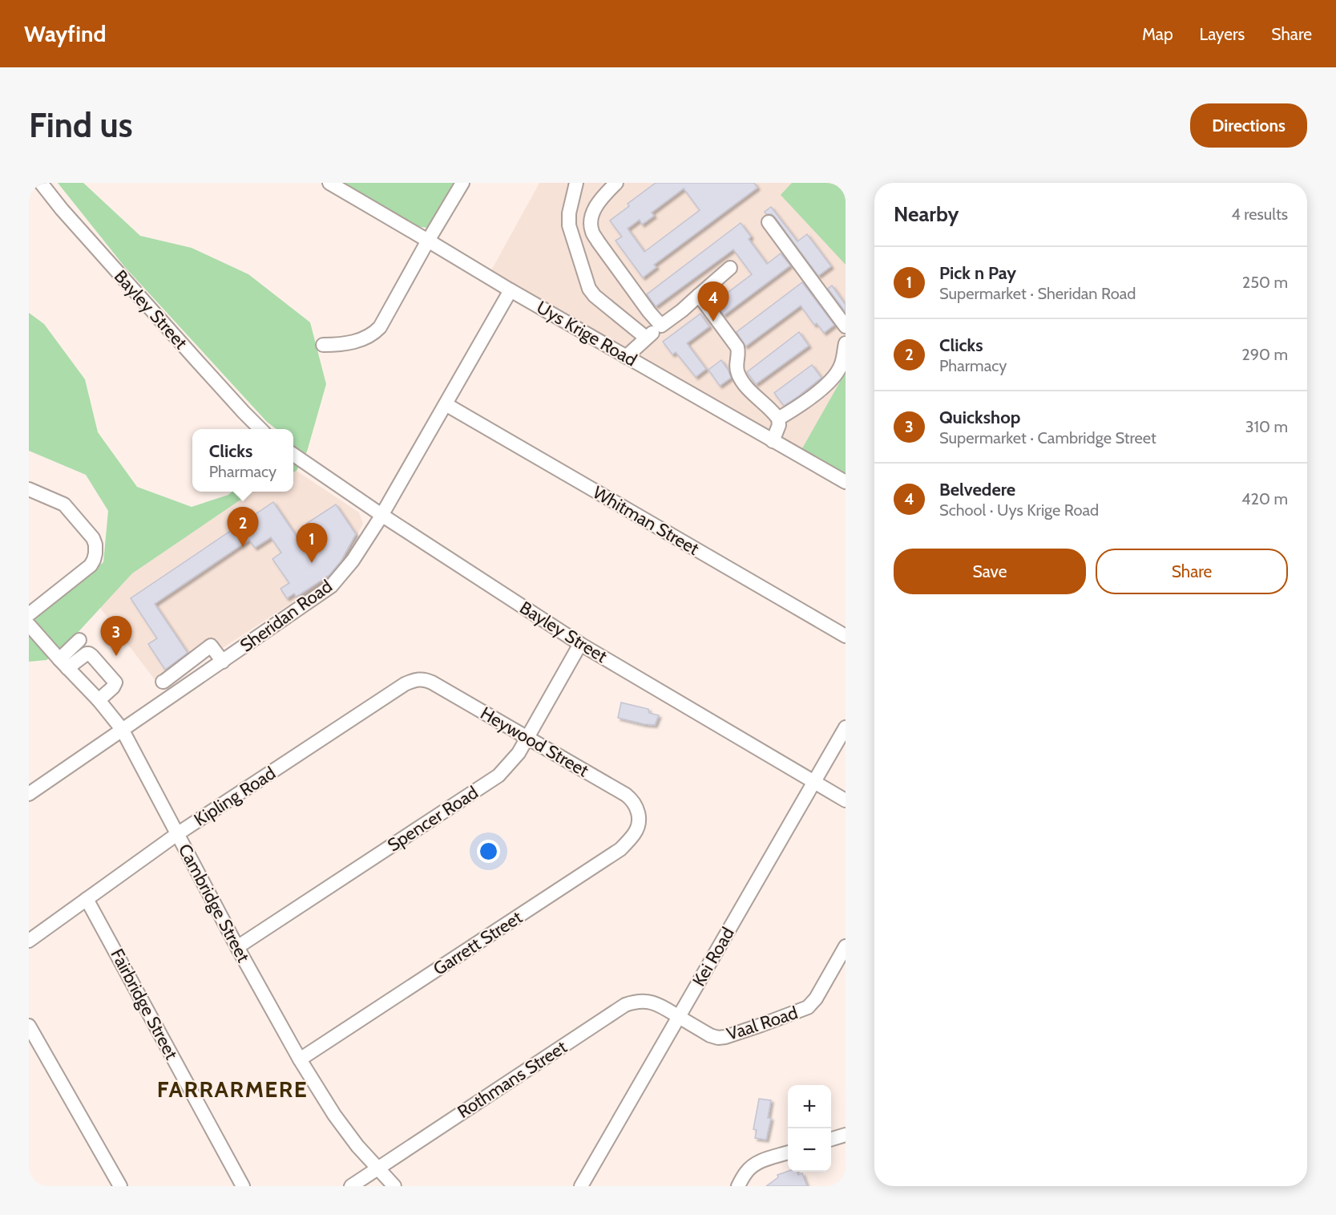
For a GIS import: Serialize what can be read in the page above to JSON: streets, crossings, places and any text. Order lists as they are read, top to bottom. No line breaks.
{"streets":{"street":["Bayley Street","Uys Krige Road","Whitman Street","Sheridan Road","Heywood Street","Kipling Road","Spencer Road","Cambridge Street","Garrett Street","Kei Road","Fairbridge Street","Vaal Road","Rothmans Street"]},"crossings":[["Bayley Street","Sheridan Road"],["Bayley Street","Spencer Road"],["Bayley Street","Kei Road"],["Uys Krige Road","Sheridan Road"],["Whitman Street","Sheridan Road"],["Sheridan Road","Cambridge Street"],["Heywood Street","Kipling Road"],["Heywood Street","Spencer Road"],["Heywood Street","Garrett Street"],["Kipling Road","Cambridge Street"],["Kipling Road","Fairbridge Street"],["Spencer Road","Cambridge Street"],["Cambridge Street","Garrett Street"],["Cambridge Street","Rothmans Street"],["Kei Road","Vaal Road"],["Kei Road","Rothmans Street"],["Vaal Road","Rothmans Street"]],"districts":["FARRARMERE"],"page":{"header":"Wayfind","nav":["Map","Layers","Share"],"buttons":["Directions",["Save","Share"]],"title":"Find us","heading":["Nearby","4 results"],"list":[{"mark":"1","name":"Pick n Pay","note":"Supermarket · Sheridan Road","value":"250 m"},{"mark":"2","name":"Clicks","note":"Pharmacy","value":"290 m"},{"mark":"3","name":"Quickshop","note":"Supermarket · Cambridge Street","value":"310 m"},{"mark":"4","name":"Belvedere","note":"School · Uys Krige Road","value":"420 m"}],"pins":["4","2","1","3"],"popup":["Clicks","Pharmacy"],"map_buttons":["+","−"]}}
